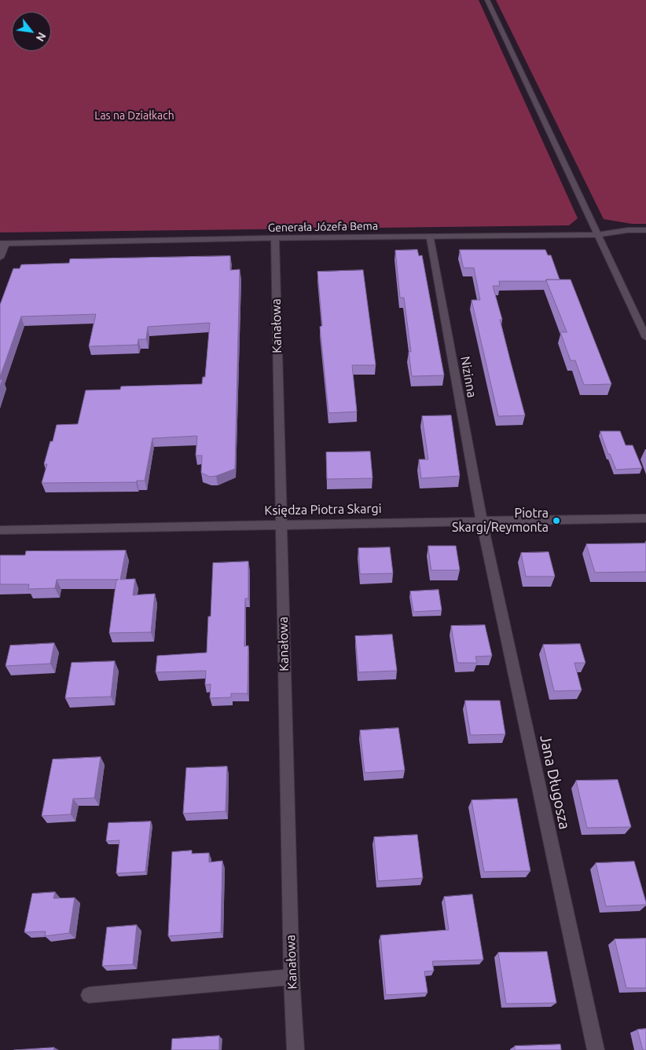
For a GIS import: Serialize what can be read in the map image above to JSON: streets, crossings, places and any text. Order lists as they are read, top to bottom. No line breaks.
{"streets":{"street":["Generała Józefa Bema","Kanałowa","Nizinna","Księdza Piotra Skargi","Jana Długosza"]},"crossings":[["Generała Józefa Bema","Kanałowa"],["Generała Józefa Bema","Nizinna"],["Kanałowa","Księdza Piotra Skargi"],["Nizinna","Księdza Piotra Skargi"],["Nizinna","Jana Długosza"],["Księdza Piotra Skargi","Jana Długosza"]],"parks":["Las na Działkach"],"places":["Piotra Skargi/Reymonta"],"north":"bottom right"}
